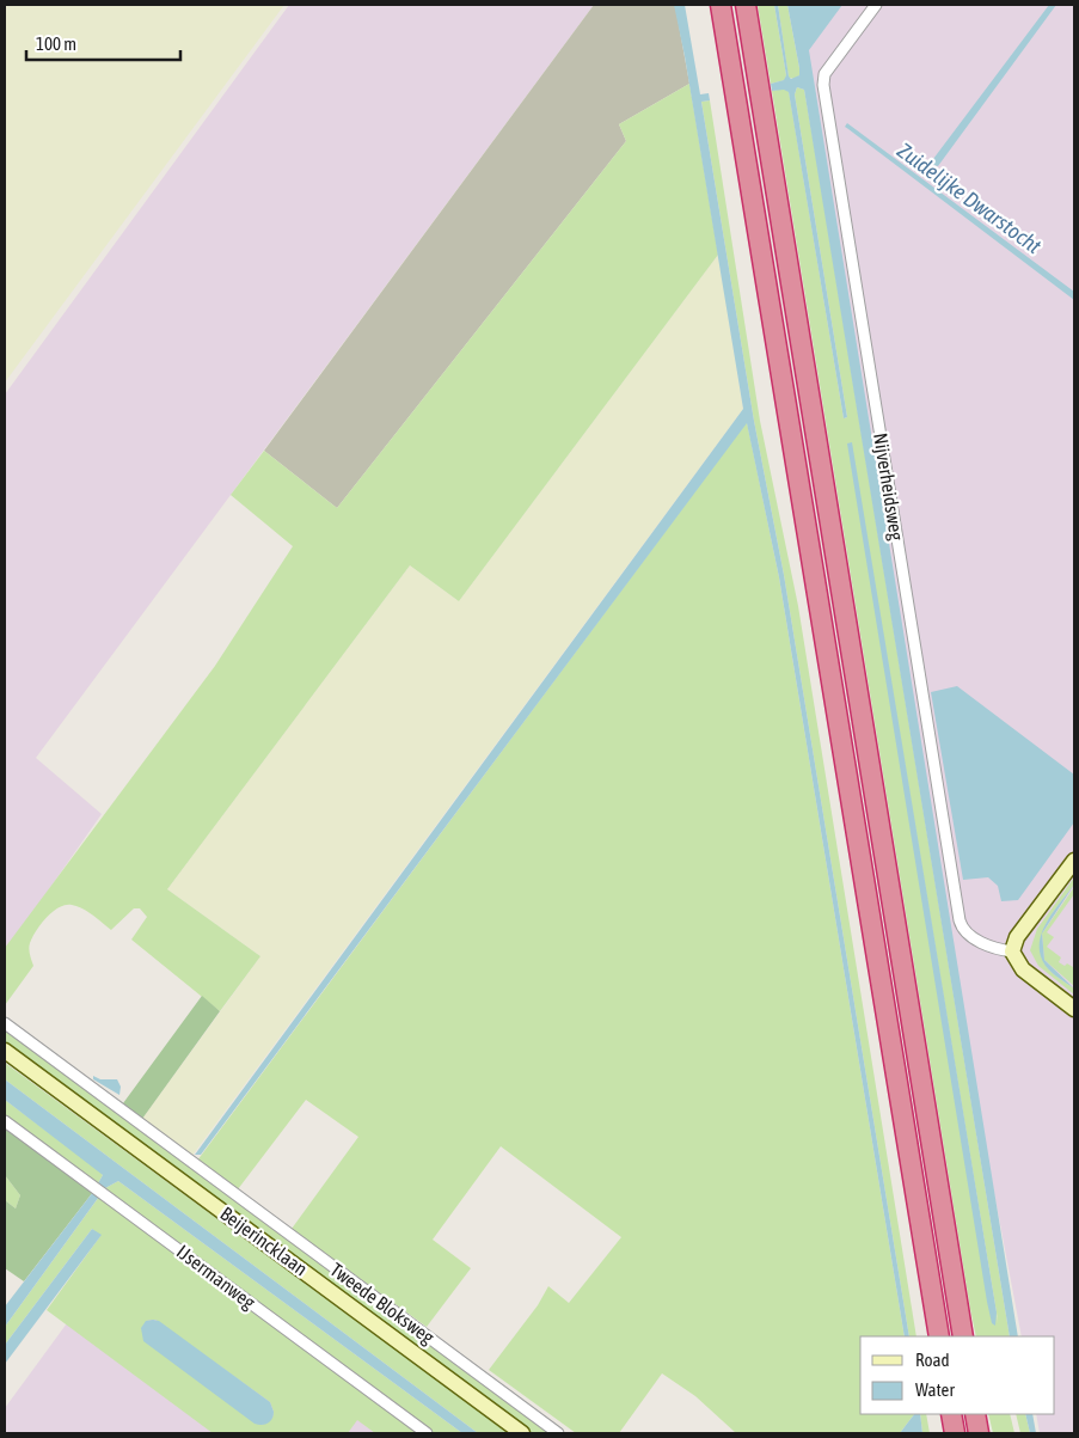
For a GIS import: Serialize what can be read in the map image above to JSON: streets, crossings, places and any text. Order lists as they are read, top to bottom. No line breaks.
{"streets":{"main road":["Beijerincklaan"],"street":["Nijverheidsweg","IJsermanweg","Tweede Bloksweg"]},"water":["Zuidelijke Dwarstocht"],"legend":["Road","Water"],"scale_bar":"100 m"}
